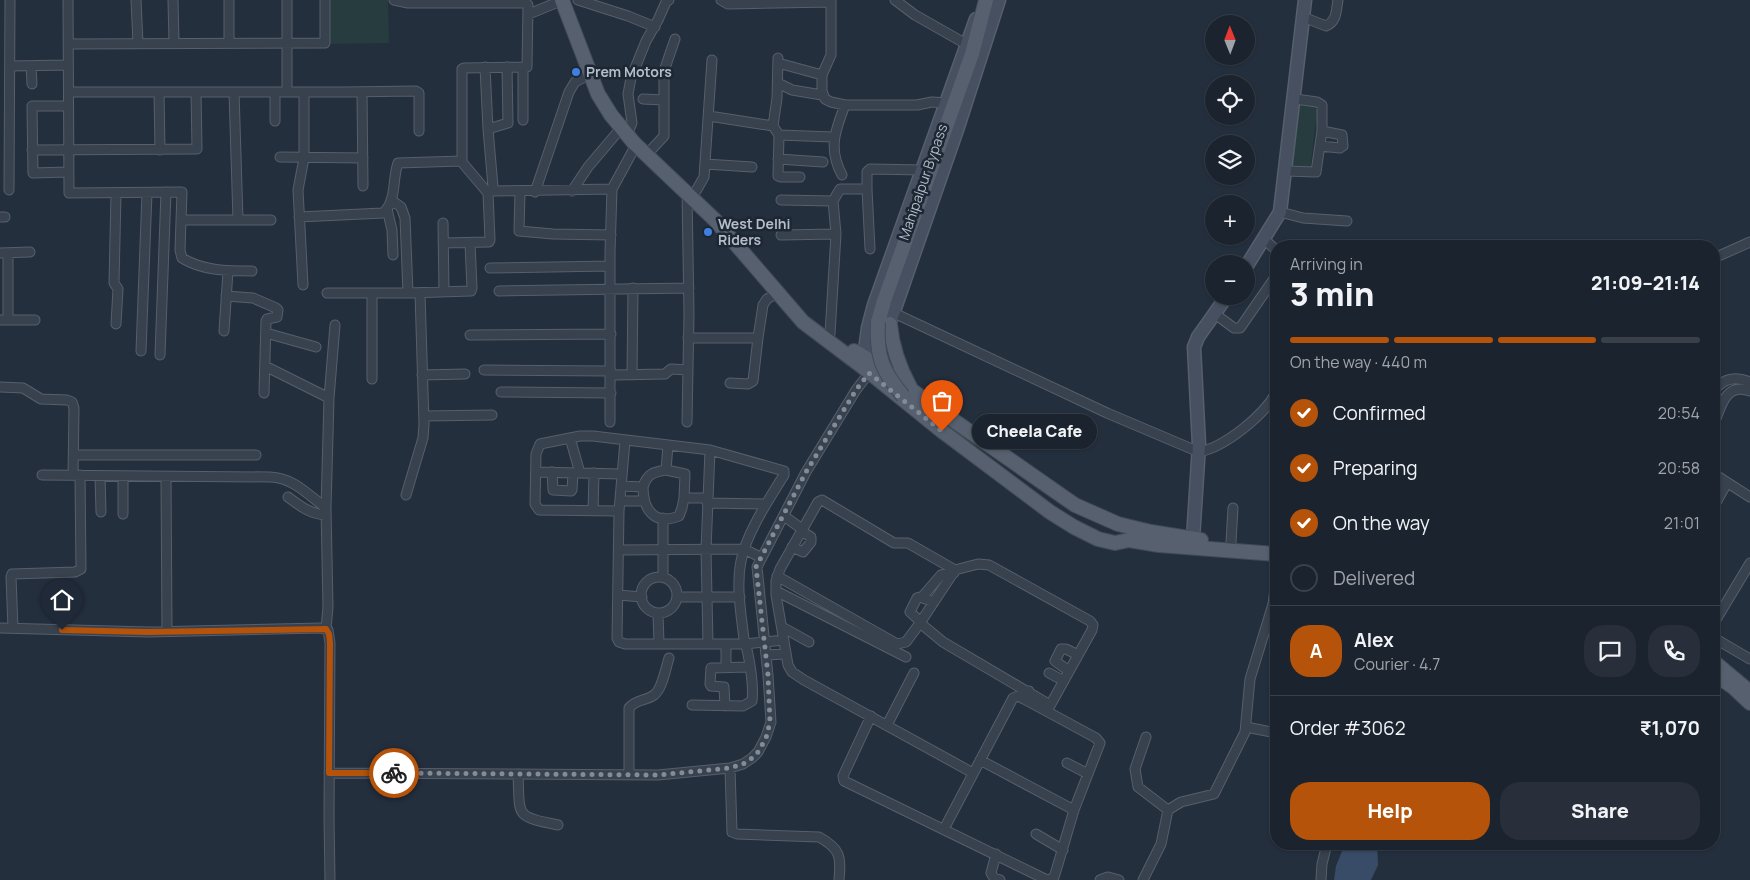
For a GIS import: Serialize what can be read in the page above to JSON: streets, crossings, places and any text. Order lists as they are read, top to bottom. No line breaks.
{"streets":{"street":["Mahipalpur Bypass"]},"places":["Prem Motors","West Delhi Riders","Cheela Cafe"],"north":"top","page":{"map_buttons":["+","−"],"heading":["3 min","Arriving in","21:09–21:14"],"panel":["Alex","Courier · 4.7","Order #3062","₹1,070"],"bar":"On the way · 440 m","list":[["Confirmed","20:54"],["Preparing","20:58"],["On the way","21:01"],"Delivered"],"bubble":"Cheela Cafe","round":"A","buttons":["Help","Share"]}}
